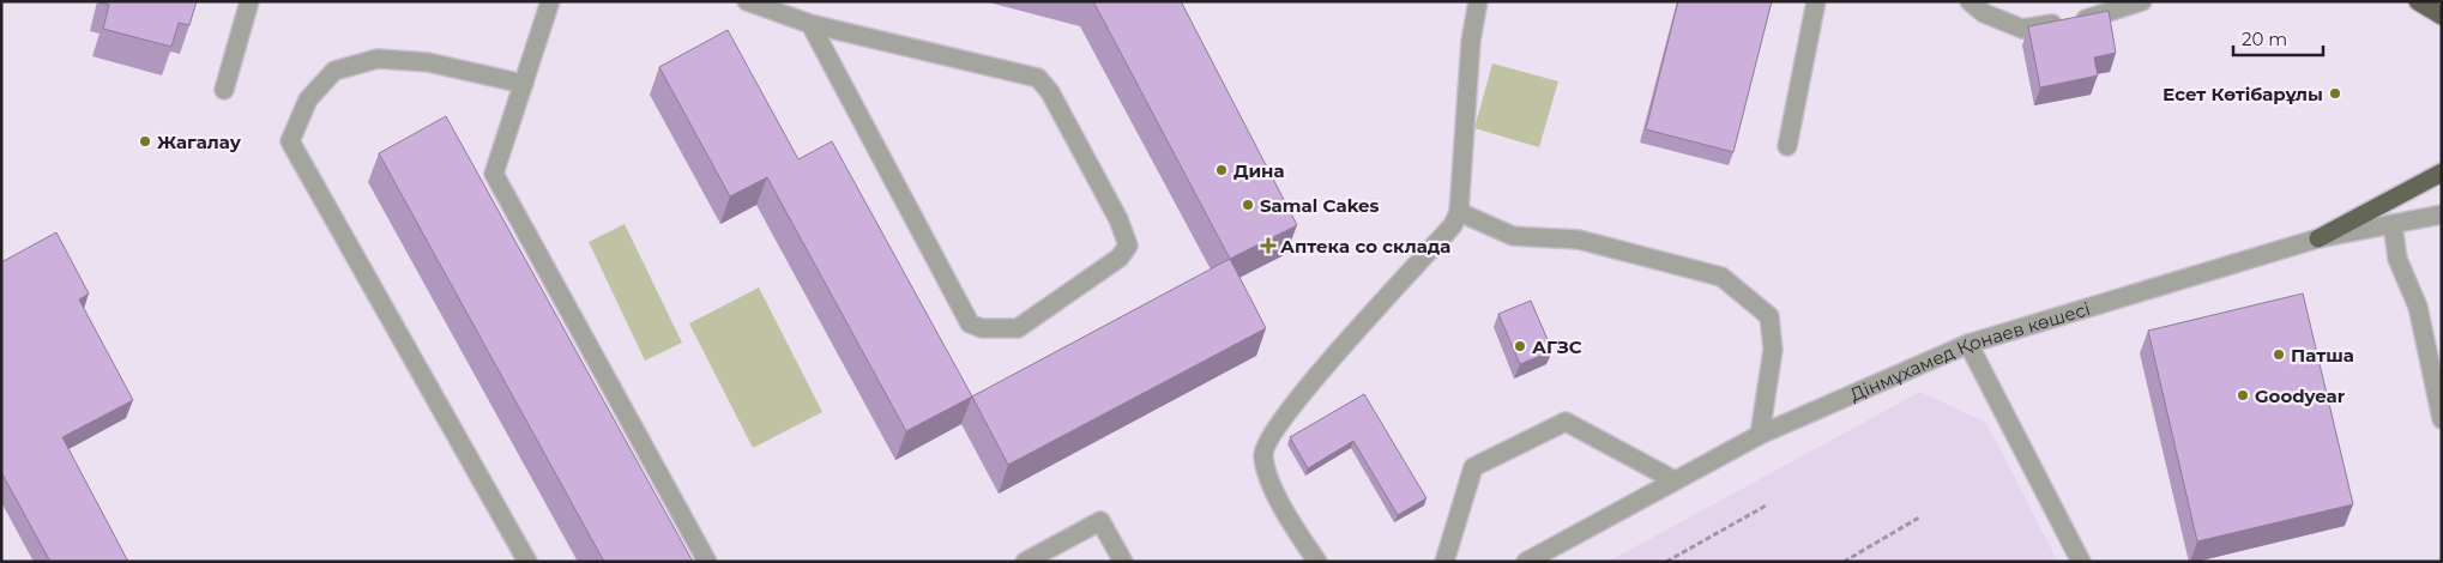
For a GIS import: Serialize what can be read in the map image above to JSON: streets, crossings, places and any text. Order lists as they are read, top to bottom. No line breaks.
{"streets":{"street":["Дінмұхамед Қонаев көшесі"]},"places":{"other":["Есет Көтібарұлы","Жагалау","Дина","Samal Cakes","АГЗС","Патша","Goodyear"],"health":["Аптека со склада"]},"scale_bar":"20 m"}
